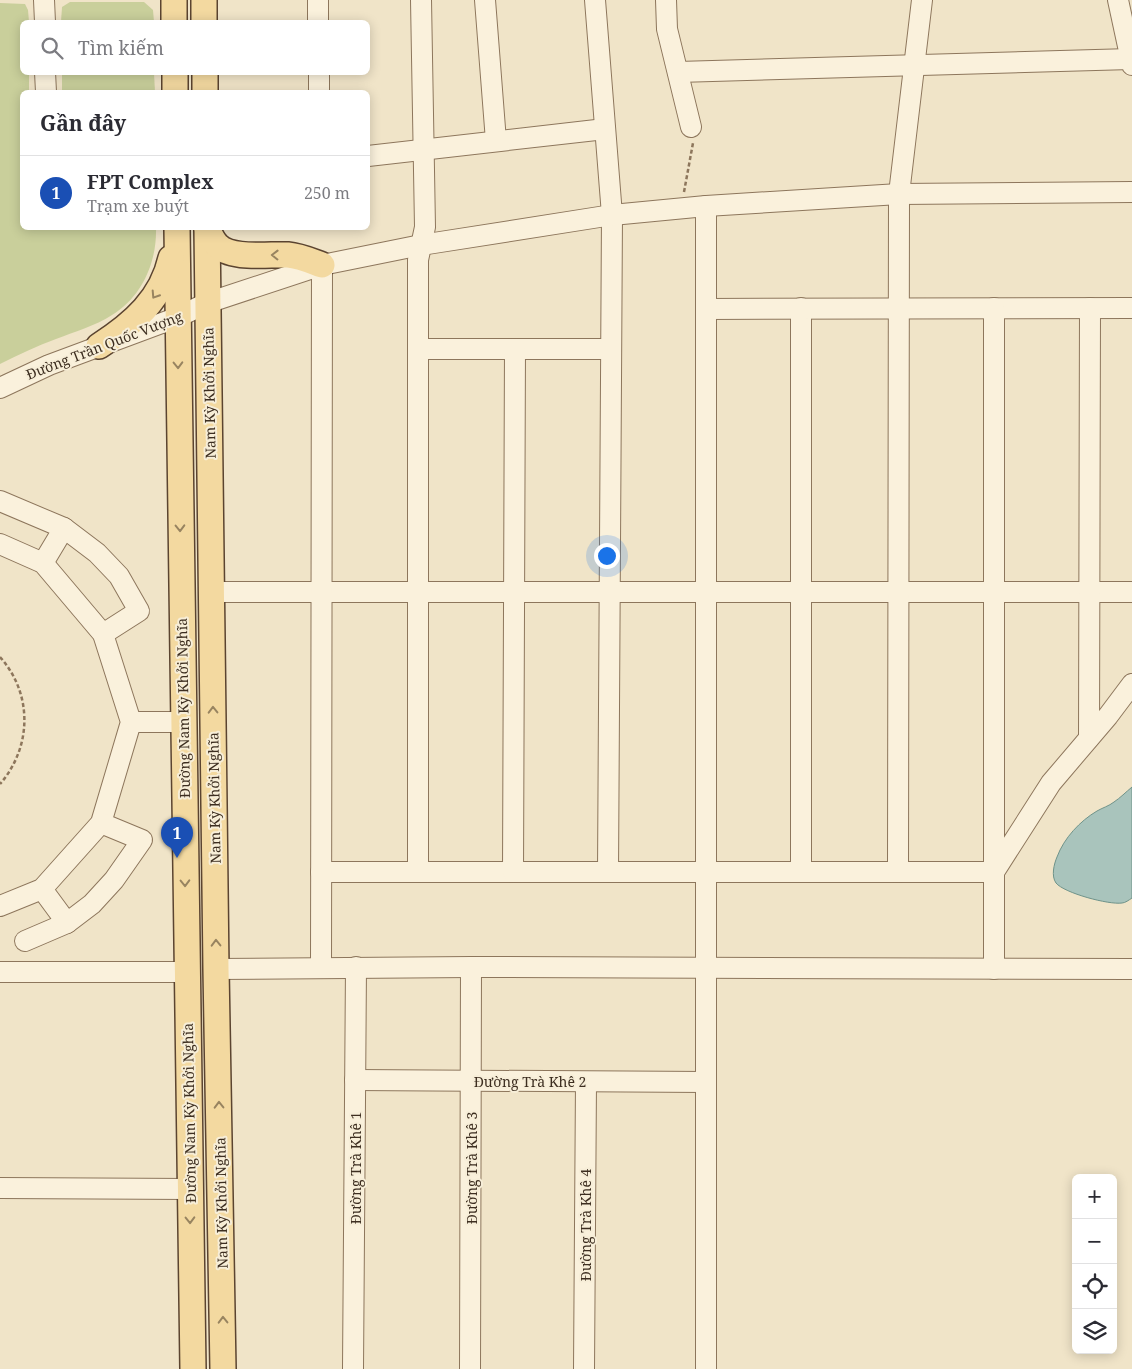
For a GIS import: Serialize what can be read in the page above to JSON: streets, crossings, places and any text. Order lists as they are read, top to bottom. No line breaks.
{"streets":{"main road":["Nam Kỳ Khởi Nghĩa","Đường Nam Kỳ Khởi Nghĩa"],"street":["Đường Trần Quốc Vượng","Đường Trà Khê 2","Đường Trà Khê 1","Đường Trà Khê 3","Đường Trà Khê 4"]},"crossings":[["Đường Trần Quốc Vượng","Nam Kỳ Khởi Nghĩa"],["Đường Trần Quốc Vượng","Đường Nam Kỳ Khởi Nghĩa"],["Đường Trà Khê 2","Đường Trà Khê 1"],["Đường Trà Khê 2","Đường Trà Khê 3"],["Đường Trà Khê 2","Đường Trà Khê 4"]],"one_way":["Nam Kỳ Khởi Nghĩa","Đường Nam Kỳ Khởi Nghĩa"],"page":{"search":"Tìm kiếm","heading":"Gần đây","list":[{"mark":"1","name":"FPT Complex","note":"Trạm xe buýt","value":"250 m"}],"pins":"1","map_buttons":["+","−"]}}
